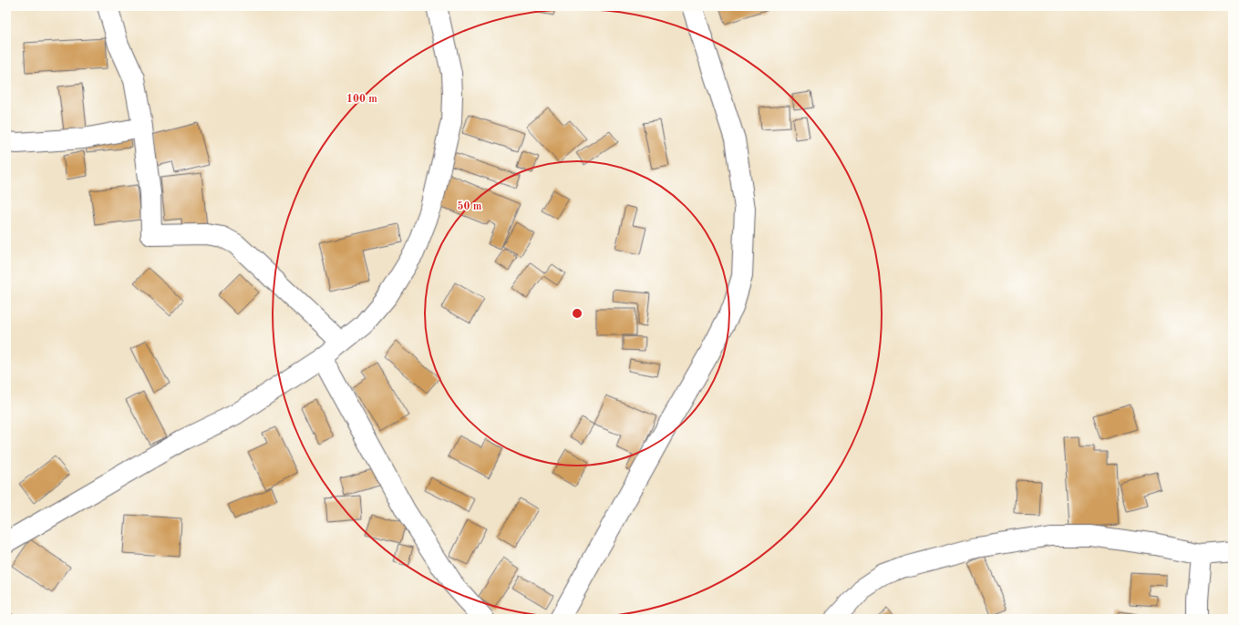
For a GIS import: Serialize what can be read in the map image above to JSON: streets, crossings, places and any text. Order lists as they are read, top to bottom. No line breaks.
{"rings":["100 m","50 m"]}
